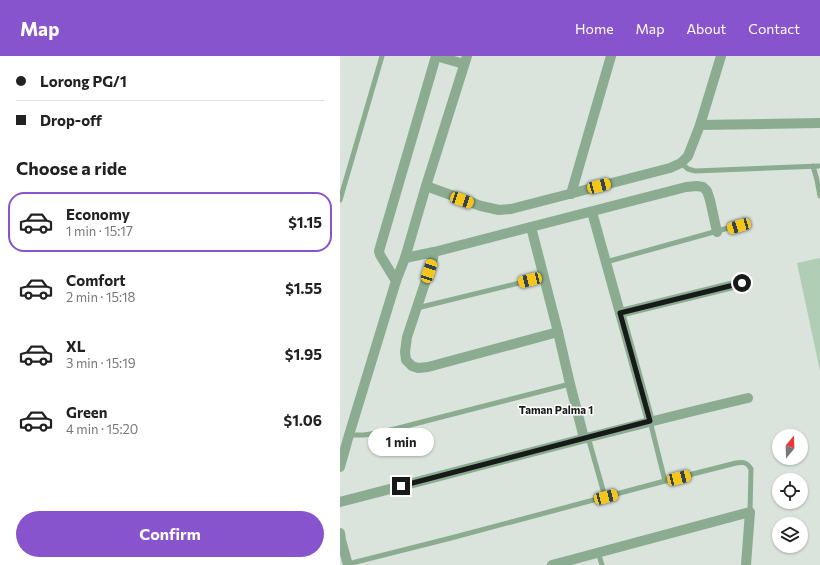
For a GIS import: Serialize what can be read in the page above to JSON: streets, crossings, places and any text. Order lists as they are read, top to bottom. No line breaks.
{"districts":["Taman Palma 1"],"north":"top","page":{"header":"Map","nav":["Home","Map","About","Contact"],"banner":["Lorong PG/1","Drop-off"],"heading":"Choose a ride","list":[{"name":"Economy","note":"1 min · 15:17","value":"$1.15"},{"name":"Comfort","note":"2 min · 15:18","value":"$1.55"},{"name":"XL","note":"3 min · 15:19","value":"$1.95"},{"name":"Green","note":"4 min · 15:20","value":"$1.06"}],"bubble":"1 min","buttons":"Confirm"}}
